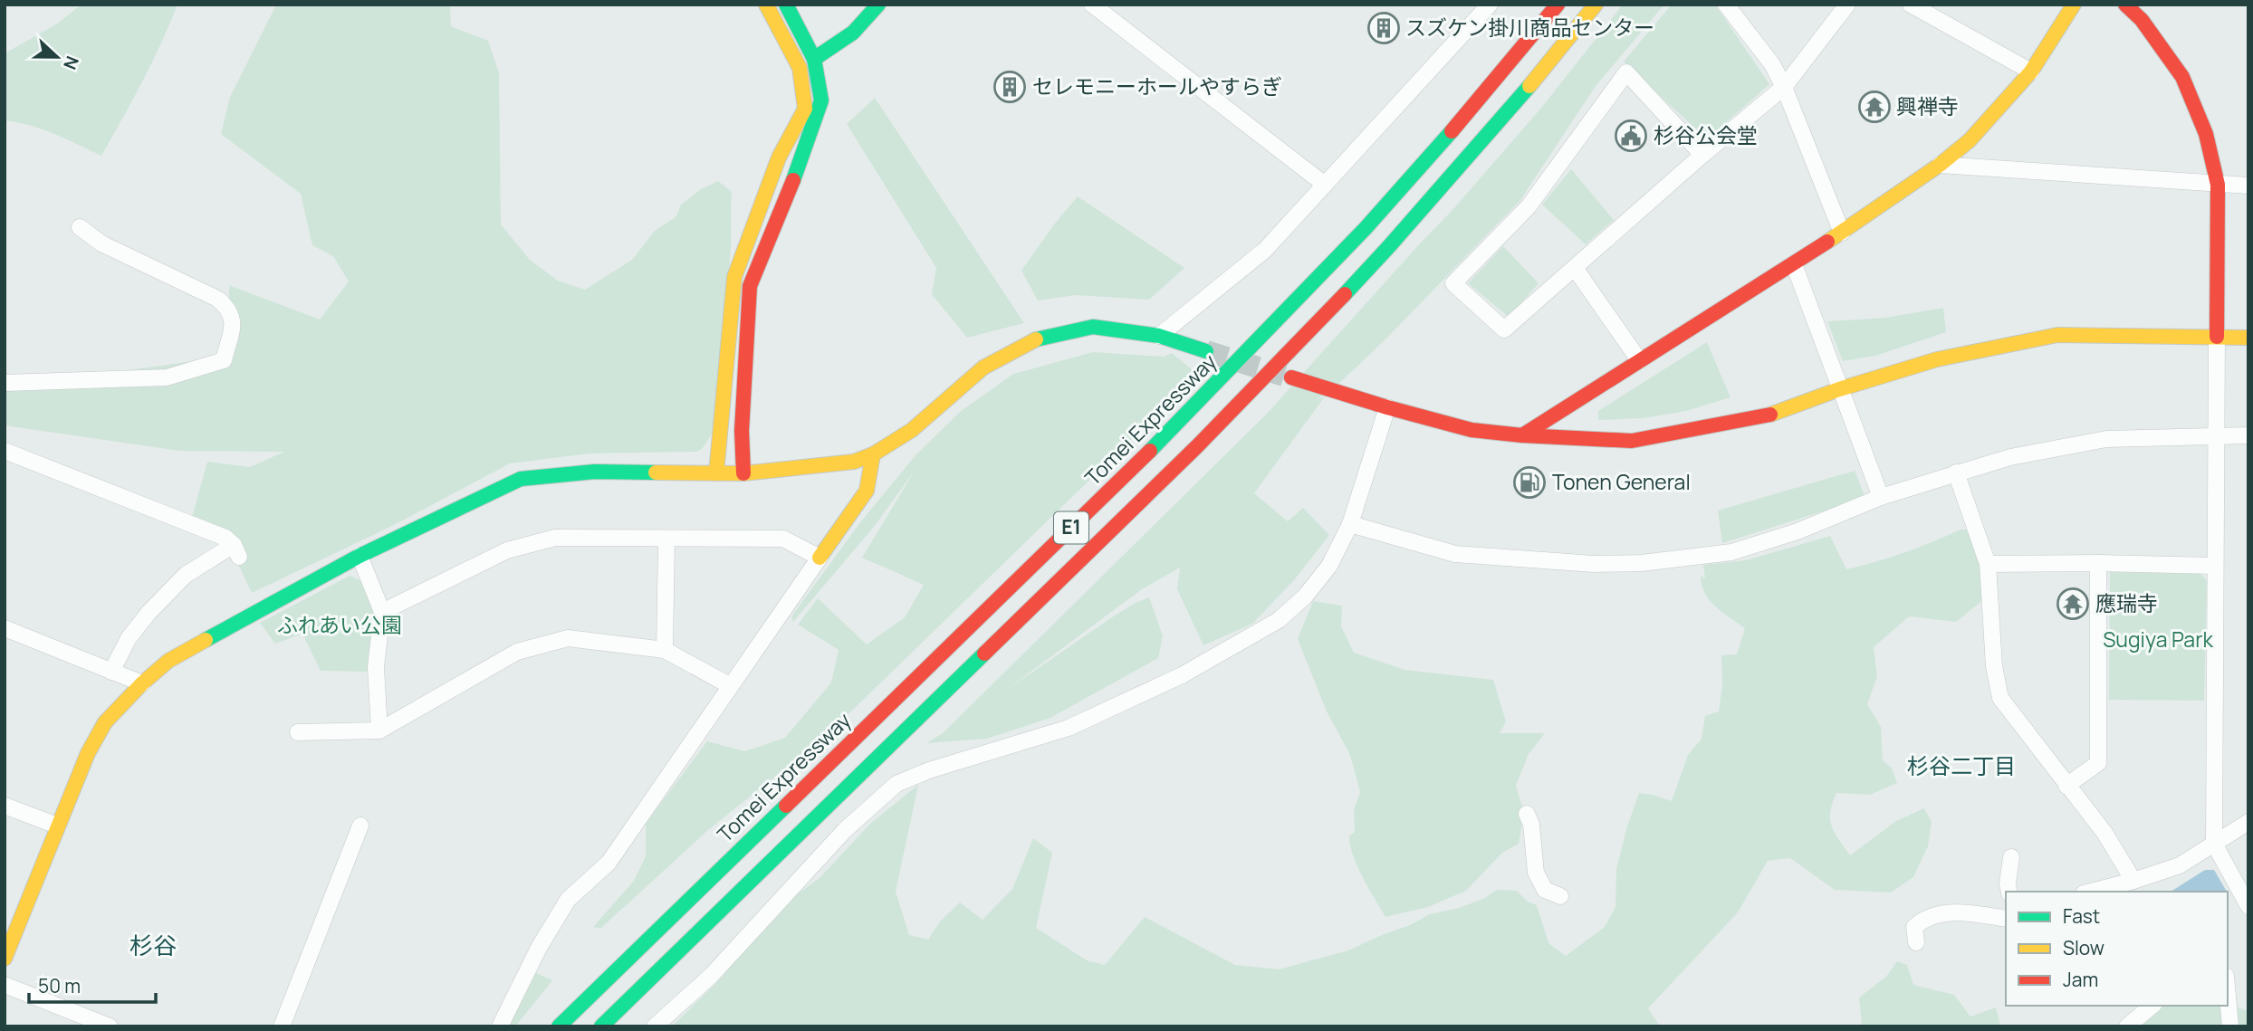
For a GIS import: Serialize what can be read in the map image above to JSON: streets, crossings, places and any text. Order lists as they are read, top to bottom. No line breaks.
{"streets":{"main road":["Tomei Expressway","E1"]},"districts":["杉谷二丁目","杉谷"],"parks":["ふれあい公園","Sugiya Park"],"places":{"building":["スズケン掛川商品センター","セレモニーホールやすらぎ"],"temple":["興禅寺","應瑞寺"],"public building":["杉谷公会堂"],"fuel station":["Tonen General"]},"legend":["Fast","Slow","Jam"],"scale_bar":"50 m","north":"right"}
